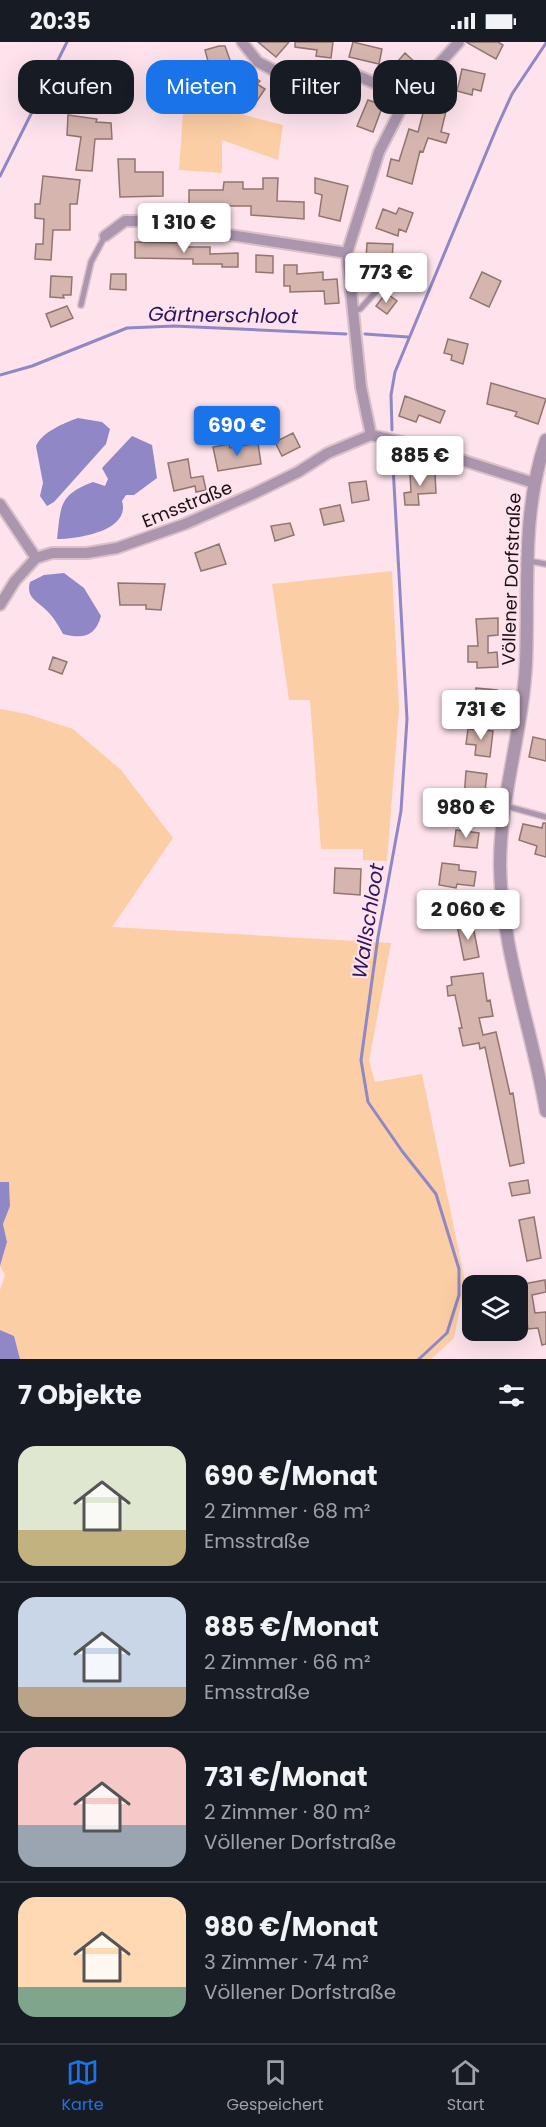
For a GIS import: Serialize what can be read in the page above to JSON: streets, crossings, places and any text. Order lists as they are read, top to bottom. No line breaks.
{"streets":{"street":["Emsstraße","Völlener Dorfstraße"]},"water":["Gärtnerschloot","Wallschloot"],"page":{"status":"20:35","chip":["Kaufen","Mieten","Filter","Neu"],"price":["1 310 €","773 €","690 €","885 €","731 €","980 €","2 060 €"],"heading":"7 Objekte","list":[{"name":"690 €/Monat","note":"2 Zimmer · 68 m² · Emsstraße"},{"name":"885 €/Monat","note":"2 Zimmer · 66 m² · Emsstraße"},{"name":"731 €/Monat","note":"2 Zimmer · 80 m² · Völlener Dorfstraße"},{"name":"980 €/Monat","note":"3 Zimmer · 74 m² · Völlener Dorfstraße"}],"tabs":["Karte","Gespeichert","Start"]}}
